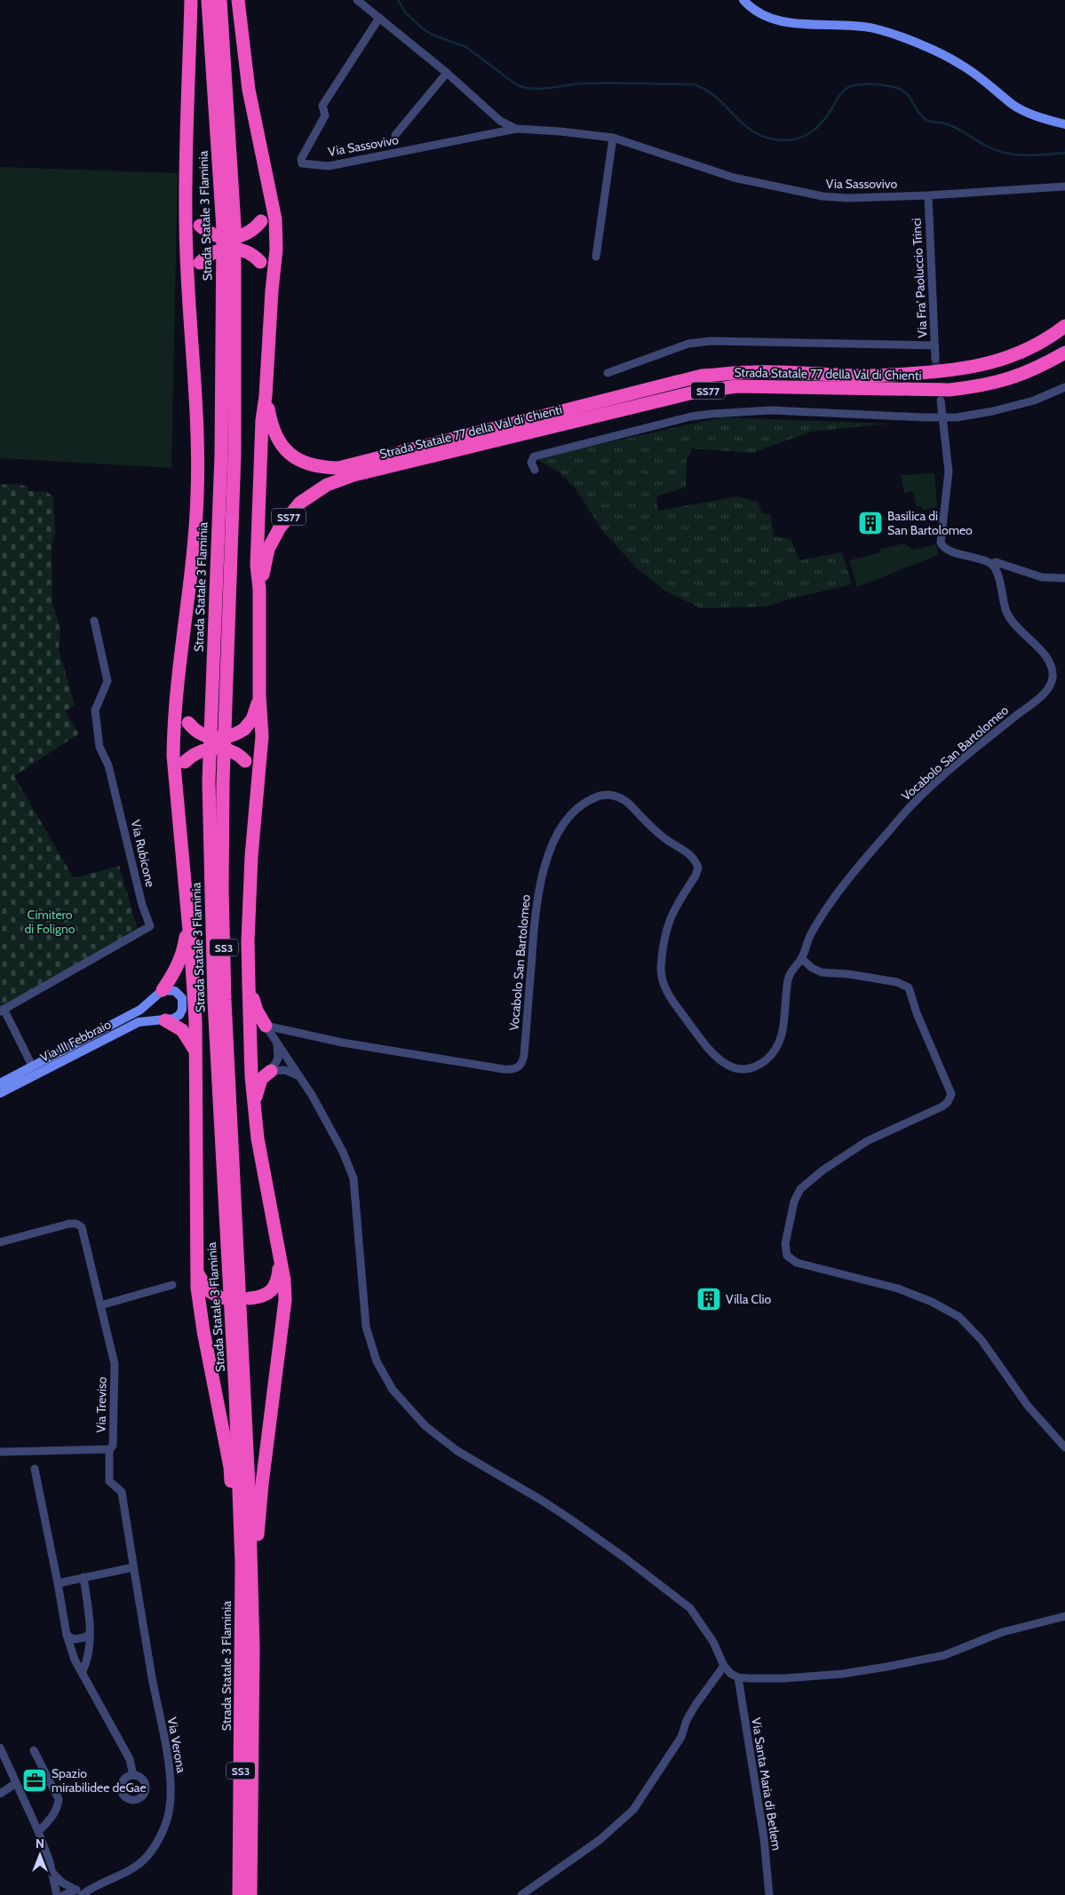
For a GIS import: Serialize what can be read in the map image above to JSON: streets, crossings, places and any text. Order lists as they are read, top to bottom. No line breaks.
{"streets":{"highway":["Strada Statale 3 Flaminia","Strada Statale 77 della Val di Chienti","SS77","SS3"],"main road":["Via III Febbraio"],"street":["Via Sassovivo","Via Fra' Paoluccio Trinci","Vocabolo San Bartolomeo","Via Rubicone","Via Treviso","Via Verona","Via Santa Maria di Betlem"]},"crossings":[["Via Sassovivo","Via Fra' Paoluccio Trinci"],["Via Treviso","Via Verona"]],"parks":["Cimitero di Foligno"],"places":{"building":["Basilica di San Bartolomeo","Villa Clio"],"office":["Spazio mirabilidee deGae"]},"north":"top"}
